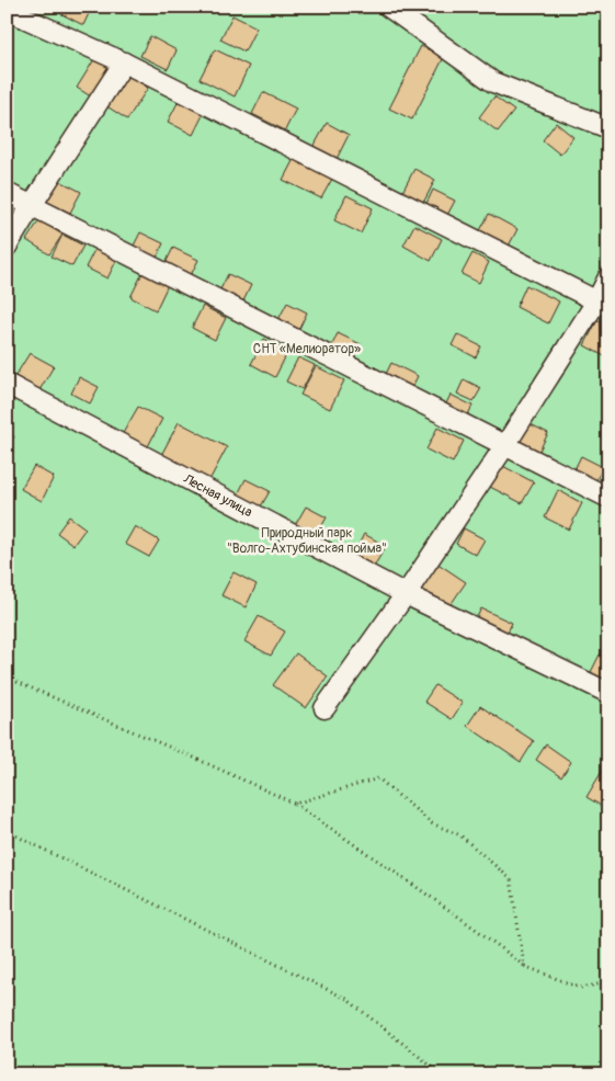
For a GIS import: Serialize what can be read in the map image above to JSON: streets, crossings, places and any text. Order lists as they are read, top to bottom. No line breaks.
{"streets":{"street":["Лесная улица"]},"parks":["СНТ «Мелиоратор»","Природный парк \"Волго-Ахтубинская пойма\""]}
